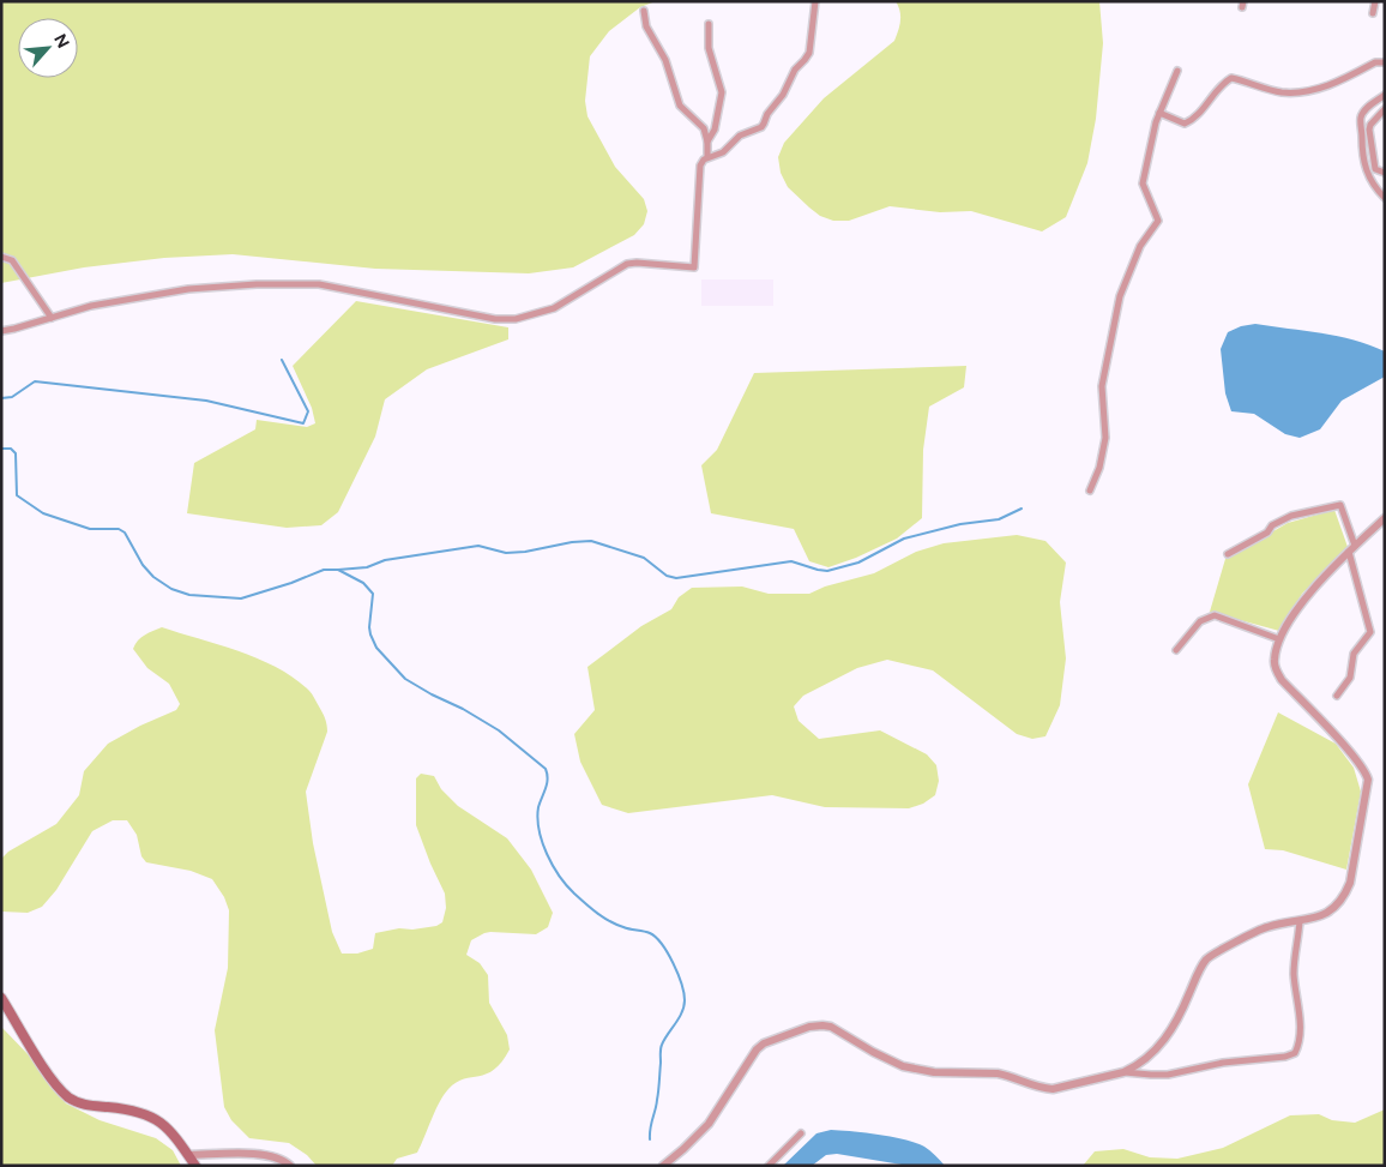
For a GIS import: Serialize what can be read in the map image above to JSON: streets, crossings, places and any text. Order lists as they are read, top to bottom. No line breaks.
{"north":"top right"}
